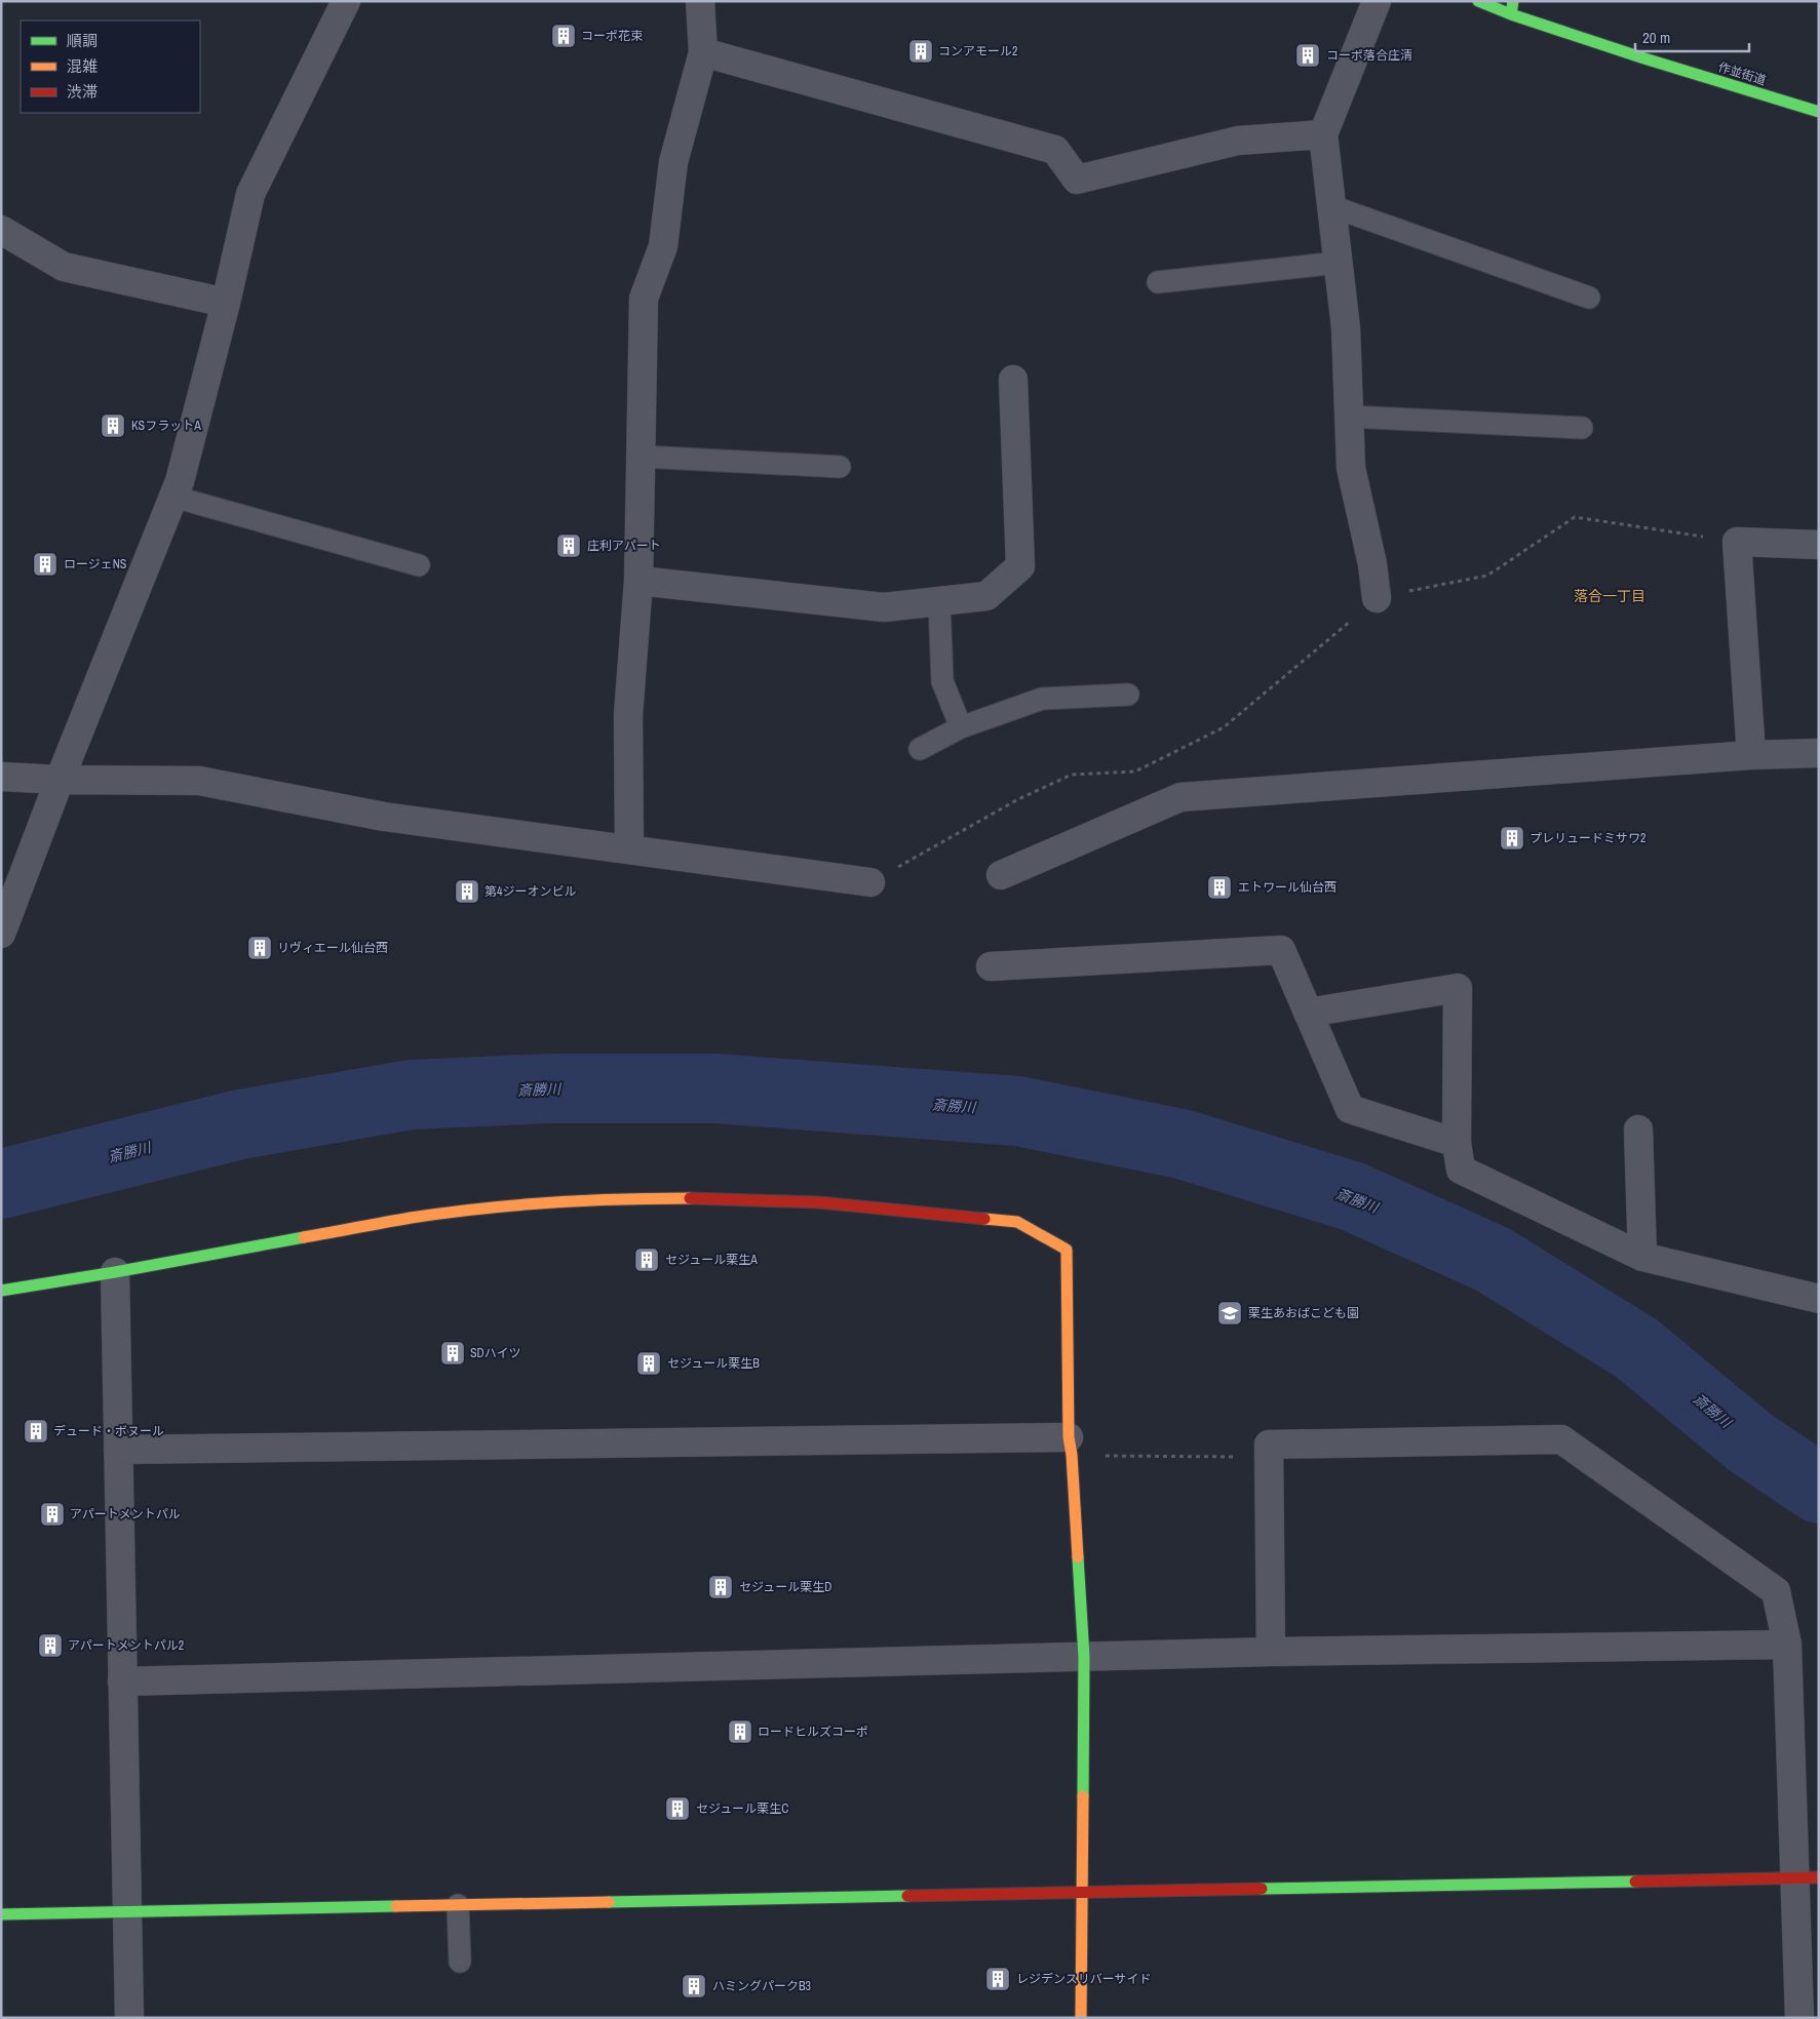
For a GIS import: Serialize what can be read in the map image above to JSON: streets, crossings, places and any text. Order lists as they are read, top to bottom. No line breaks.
{"streets":{"main road":["作並街道"]},"districts":["落合一丁目"],"water":["斎勝川"],"places":{"building":["コーポ花束","コンアモール2","コーポ落合庄清","KSフラットA","庄利アパート","ロージェNS","プレリュードミサワ2","エトワール仙台西","第4ジーオンビル","リヴィエール仙台西","セジュール栗生A","SDハイツ","セジュール栗生B","デュード・ボヌール","アパートメントパル","セジュール栗生D","アパートメントパル2","ロードヒルズコーポ","セジュール栗生C","レジデンスリバーサイド","ハミングパークB3"],"school or university":["栗生あおばこども園"]},"legend":["順調","混雑","渋滞"],"scale_bar":"20 m"}
